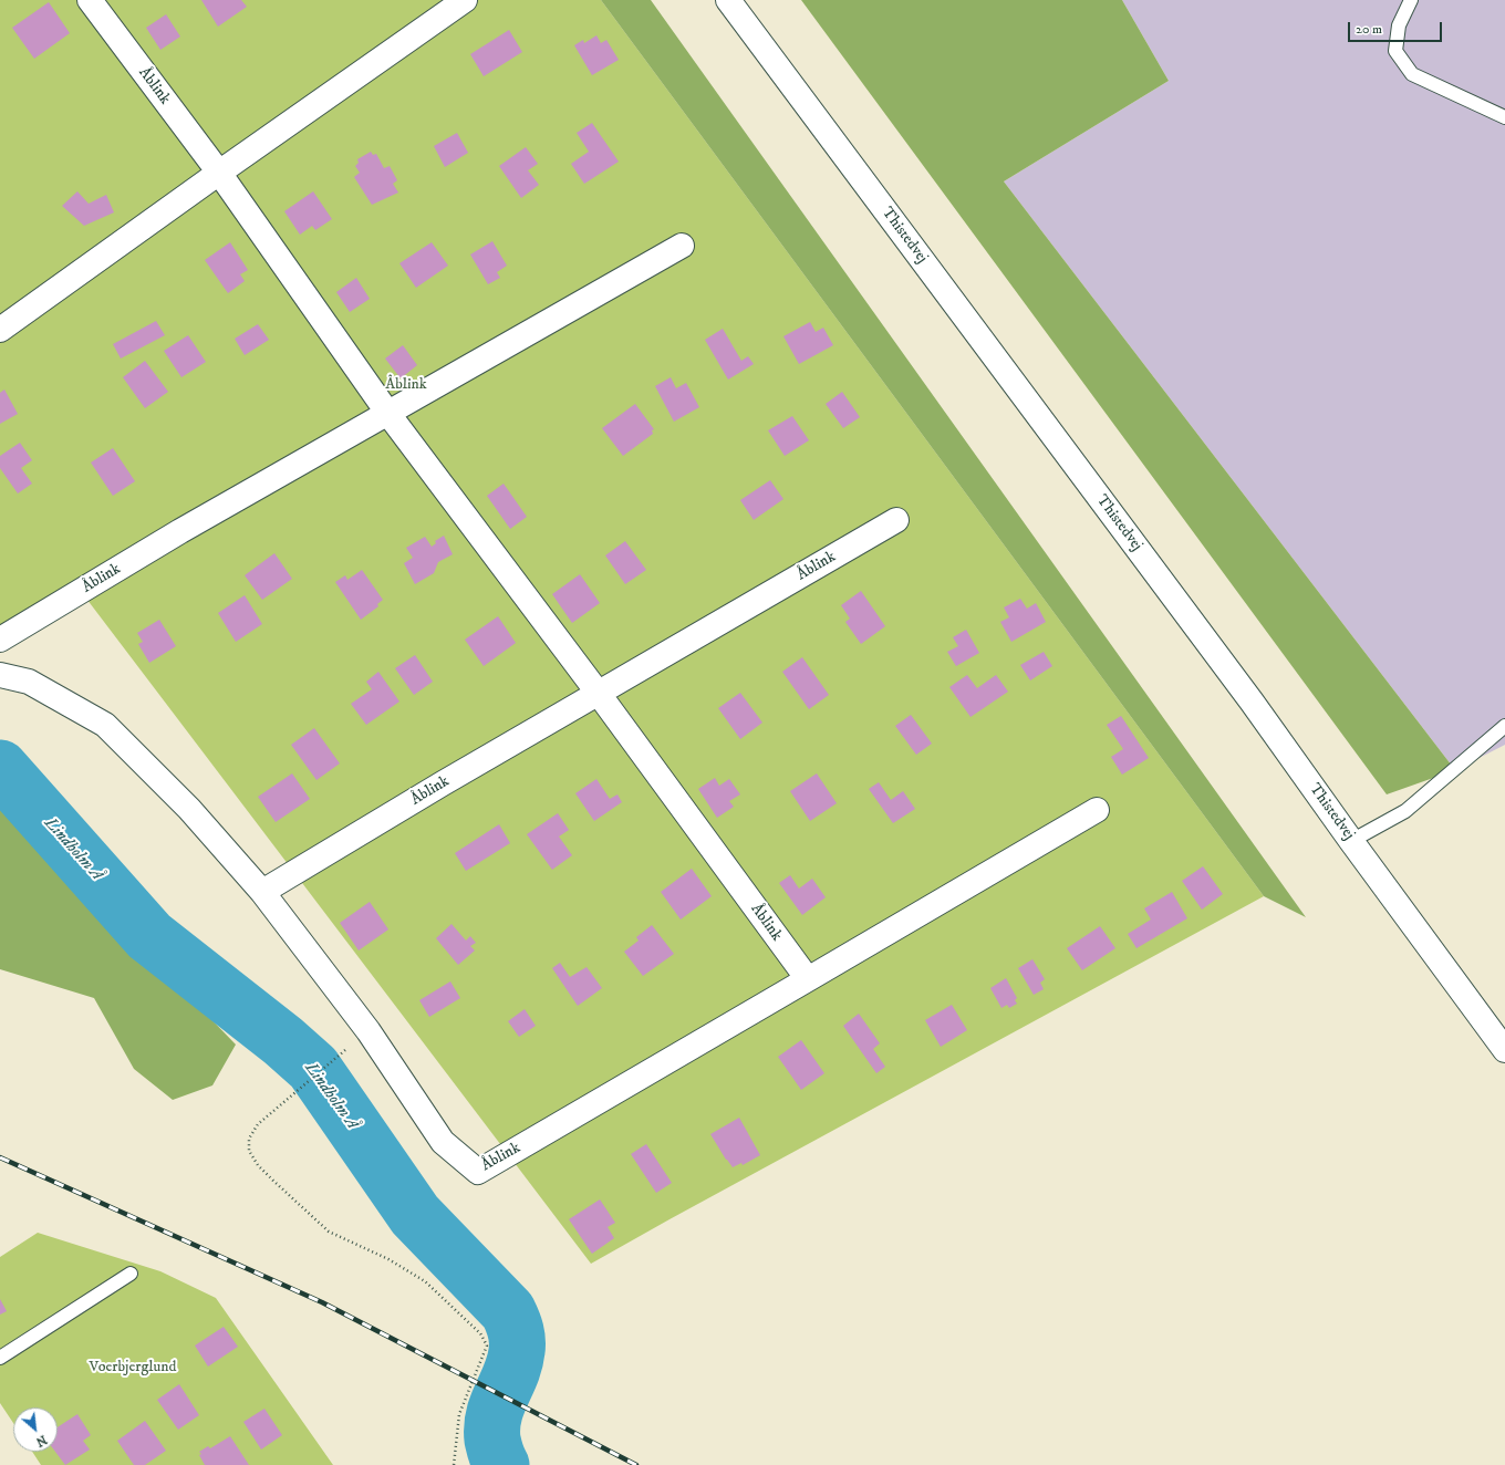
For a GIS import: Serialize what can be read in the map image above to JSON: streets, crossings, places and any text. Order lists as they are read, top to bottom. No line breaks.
{"streets":{"street":["Åblink","Thistedvej"]},"water":["Lindholm Å"],"parks":["Åblink","Voerbjerglund"],"scale_bar":"20 m","north":"bottom right"}
